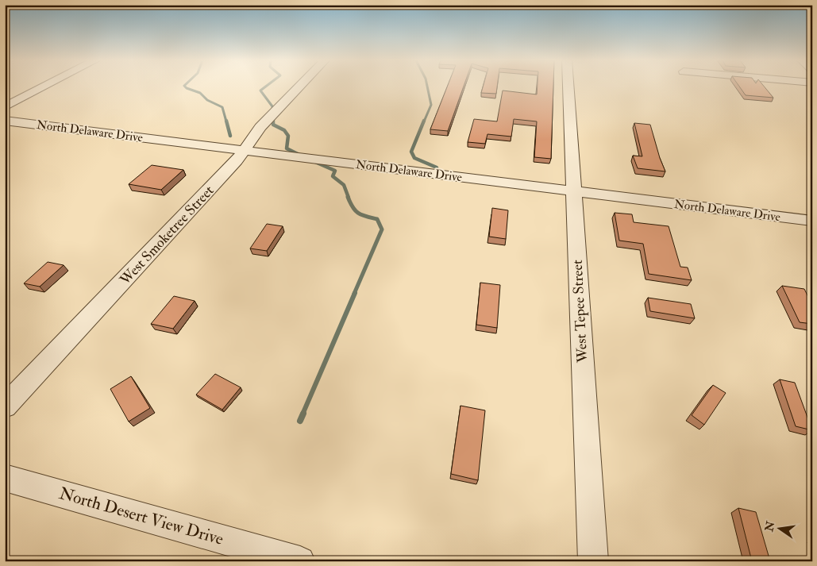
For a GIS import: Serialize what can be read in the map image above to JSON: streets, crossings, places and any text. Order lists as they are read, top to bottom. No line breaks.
{"streets":{"street":["North Delaware Drive","West Smoketree Street","West Tepee Street","North Desert View Drive"]},"crossings":[["North Delaware Drive","West Smoketree Street"],["North Delaware Drive","West Tepee Street"]],"north":"left"}
